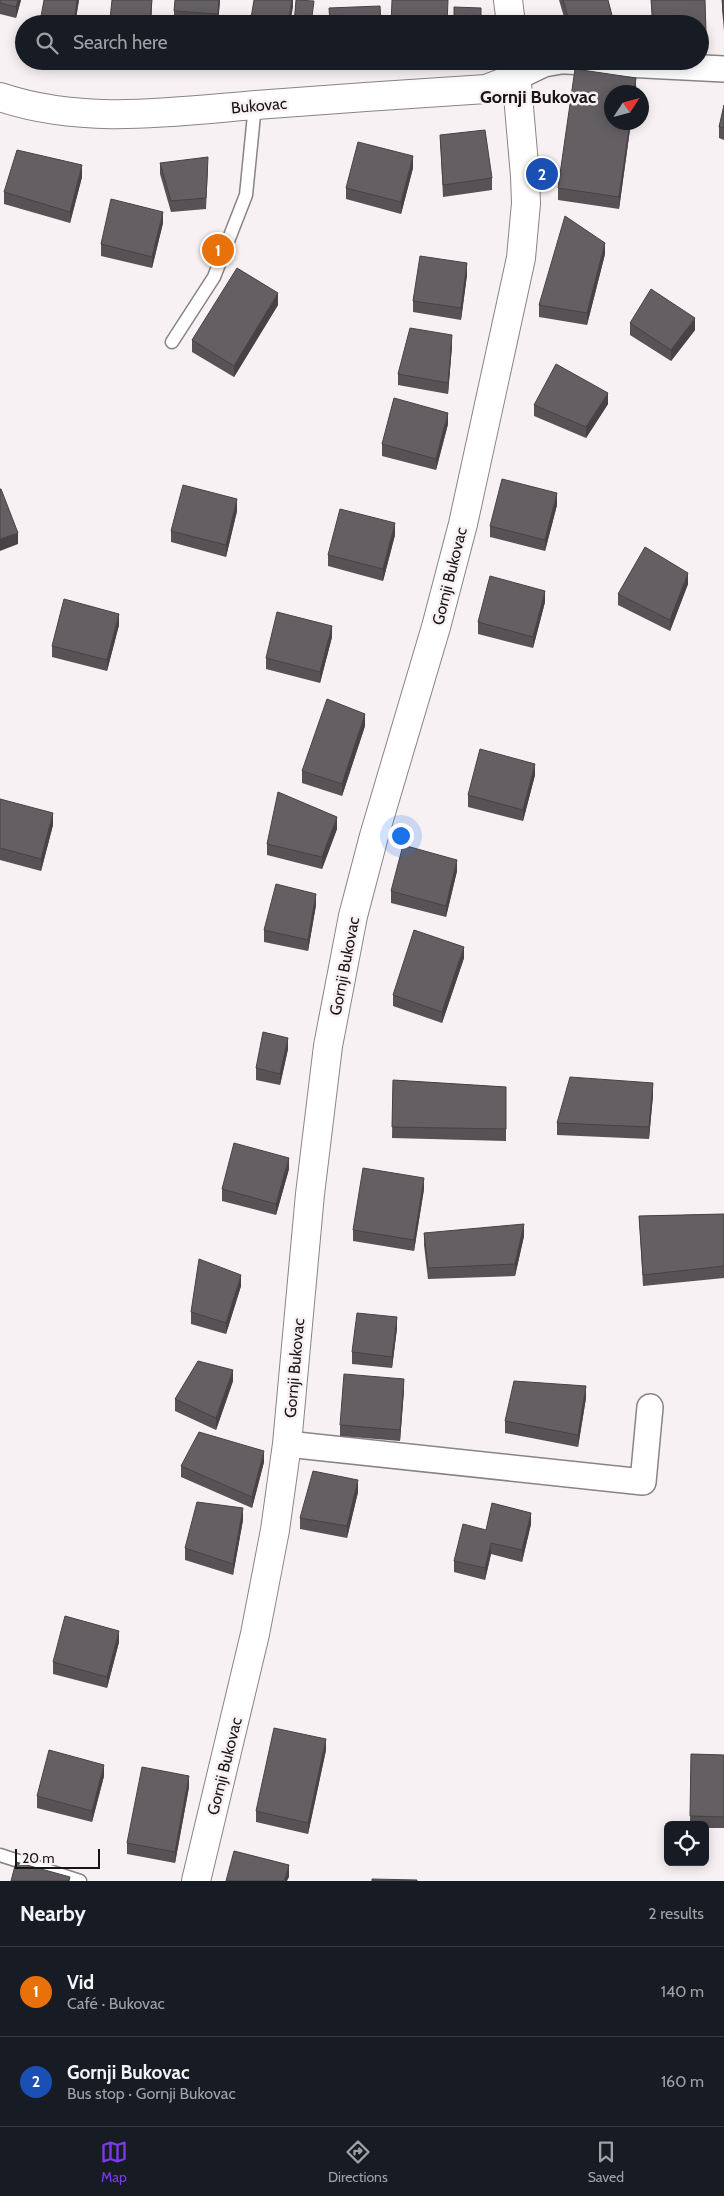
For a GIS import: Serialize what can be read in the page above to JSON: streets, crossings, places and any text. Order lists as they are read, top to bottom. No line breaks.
{"streets":{"street":["Bukovac","Gornji Bukovac"]},"districts":["Gornji Bukovac"],"scale_bar":"20 m","north":"top right","page":{"search":"Search here","pins":["2","1"],"scale":"20 m","heading":["Nearby","2 results"],"list":[{"mark":"1","name":"Vid","note":"Café · Bukovac","value":"140 m"},{"mark":"2","name":"Gornji Bukovac","note":"Bus stop · Gornji Bukovac","value":"160 m"}],"nav":["Map","Directions","Saved"]}}
